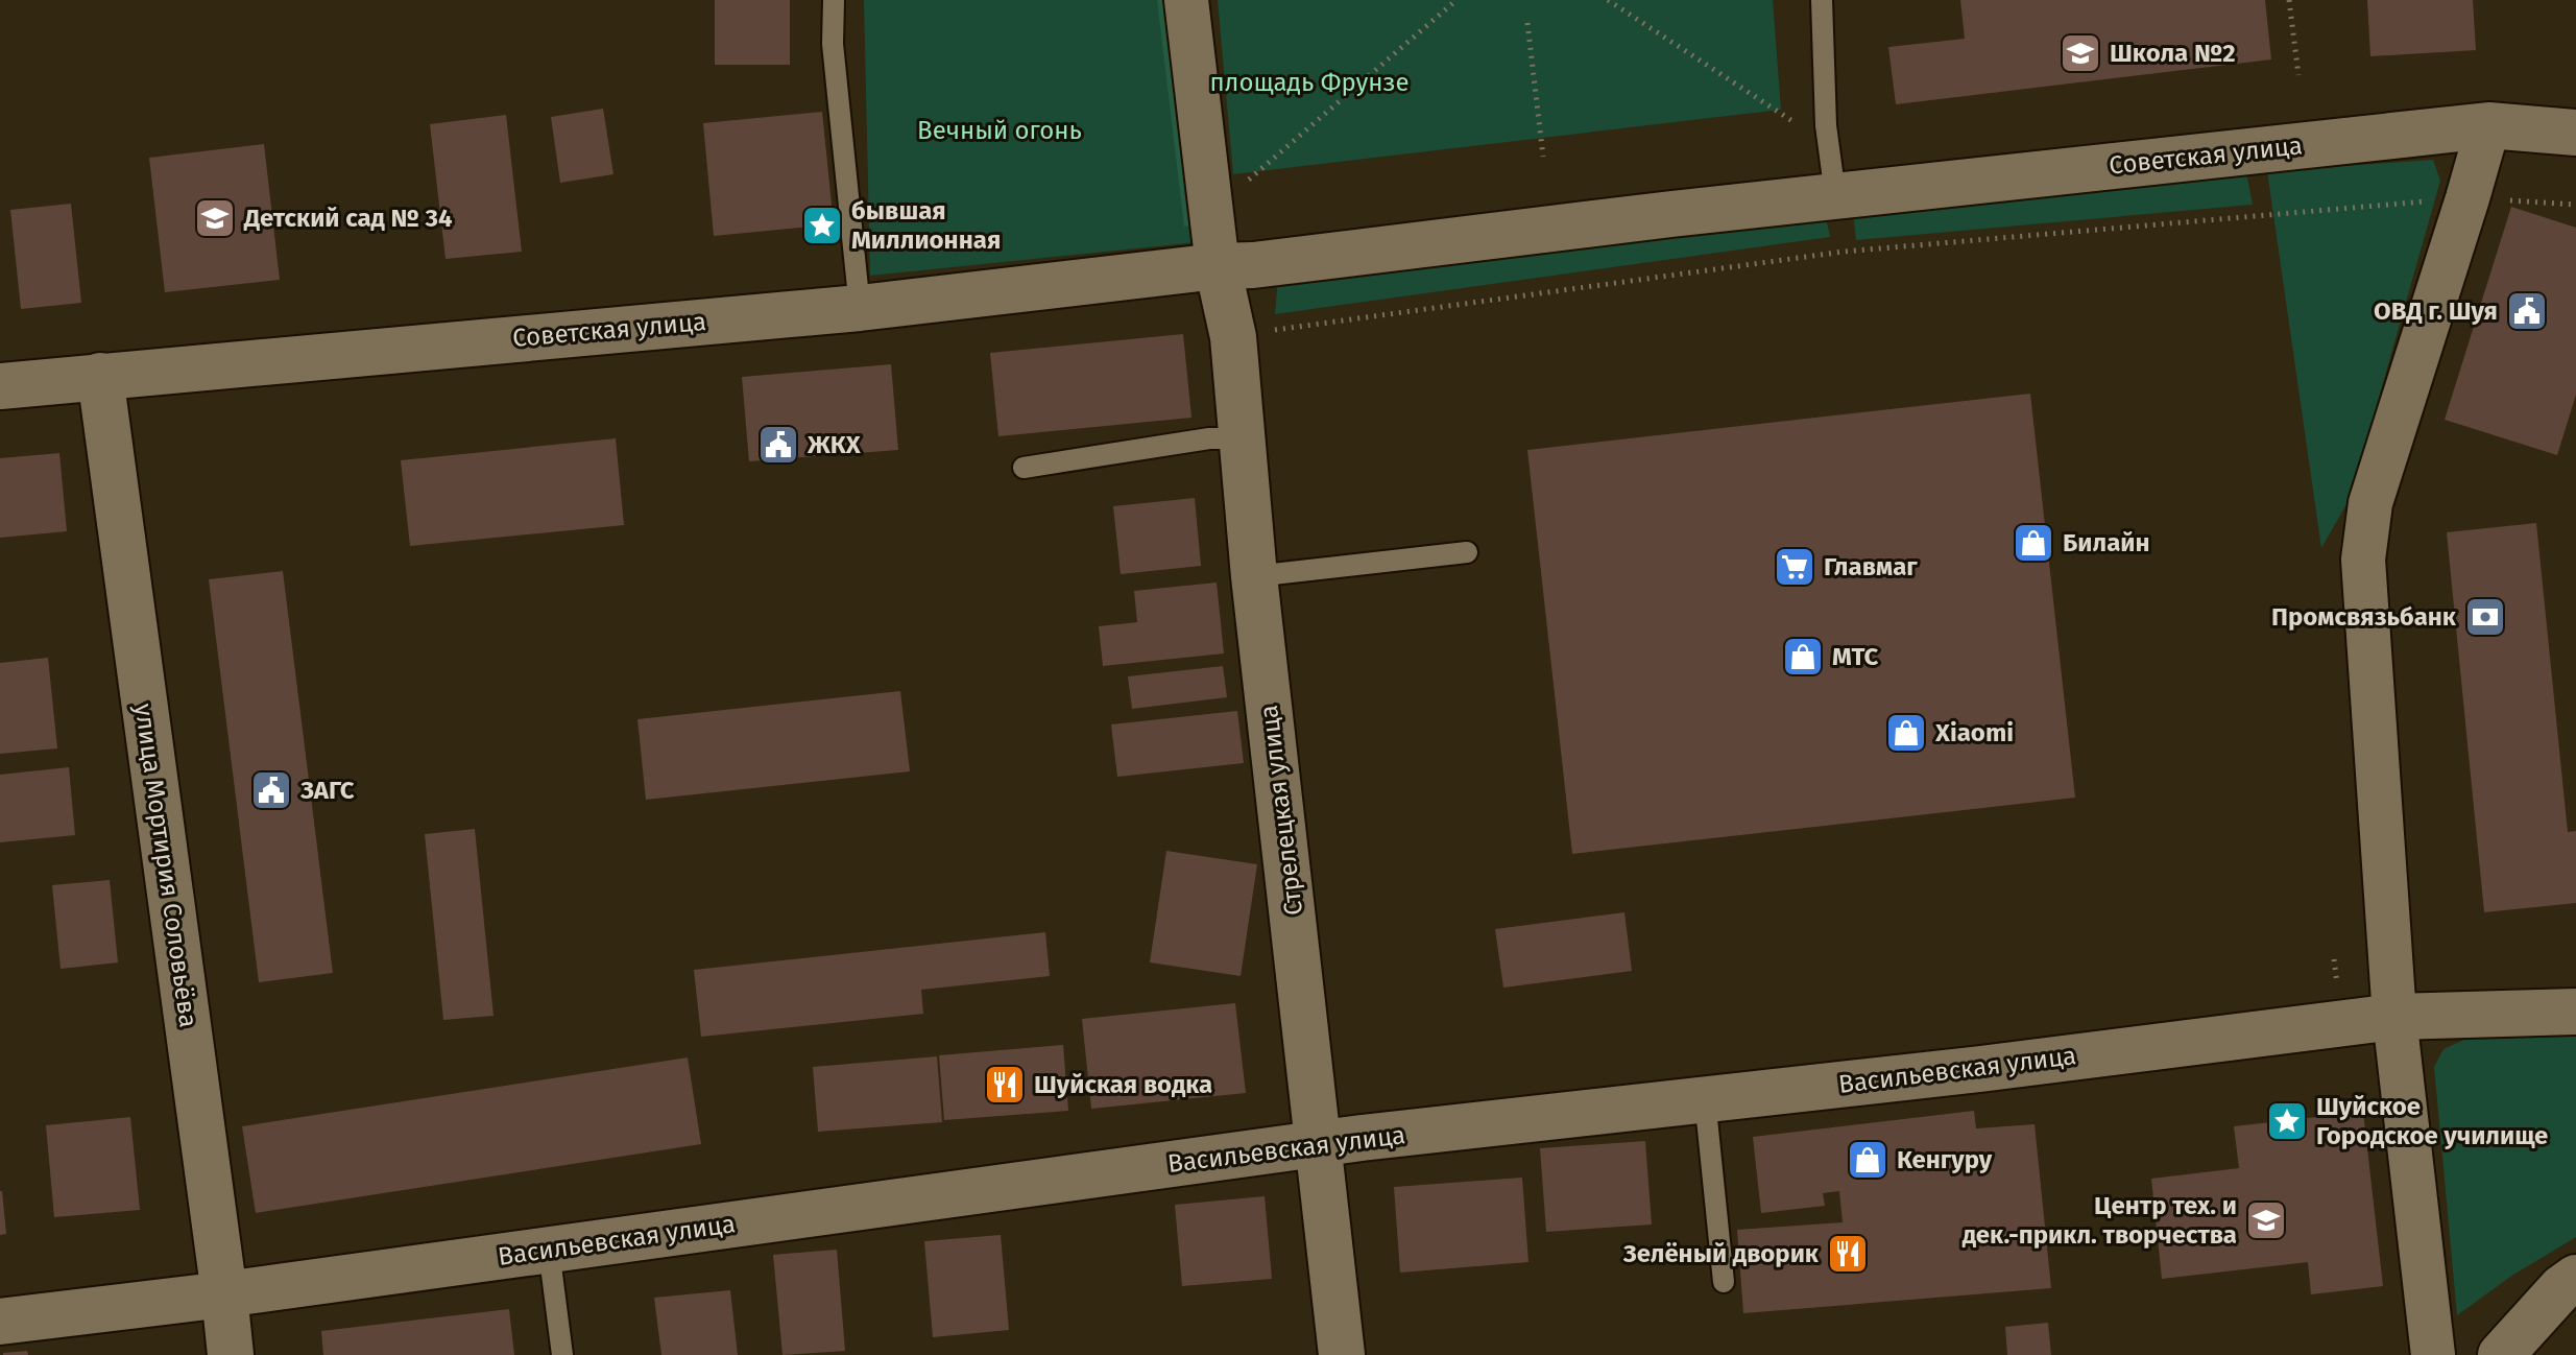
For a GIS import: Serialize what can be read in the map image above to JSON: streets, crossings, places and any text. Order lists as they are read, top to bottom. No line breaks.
{"streets":{"street":["Советская улица","Стрелецкая улица","улица Мортирия Соловьёва","Васильевская улица"]},"crossings":[["Советская улица","Стрелецкая улица"],["Советская улица","улица Мортирия Соловьёва"],["Стрелецкая улица","Васильевская улица"],["улица Мортирия Соловьёва","Васильевская улица"]],"parks":["площадь Фрунзе","Вечный огонь"],"places":{"school or university":["Школа №2","Детский сад № 34","Центр тех. и дек.-прикл. творчества"],"place":["бывшая Миллионная","Шуйское Городское училище"],"public building":["ОВД г. Шуя","ЖКХ","ЗАГС"],"shop":["Билайн","МТС","Xiaomi","Кенгуру"],"supermarket":["Главмаг"],"bank":["Промсвязьбанк"],"restaurant":["Шуйская водка","Зелёный дворик"]}}
